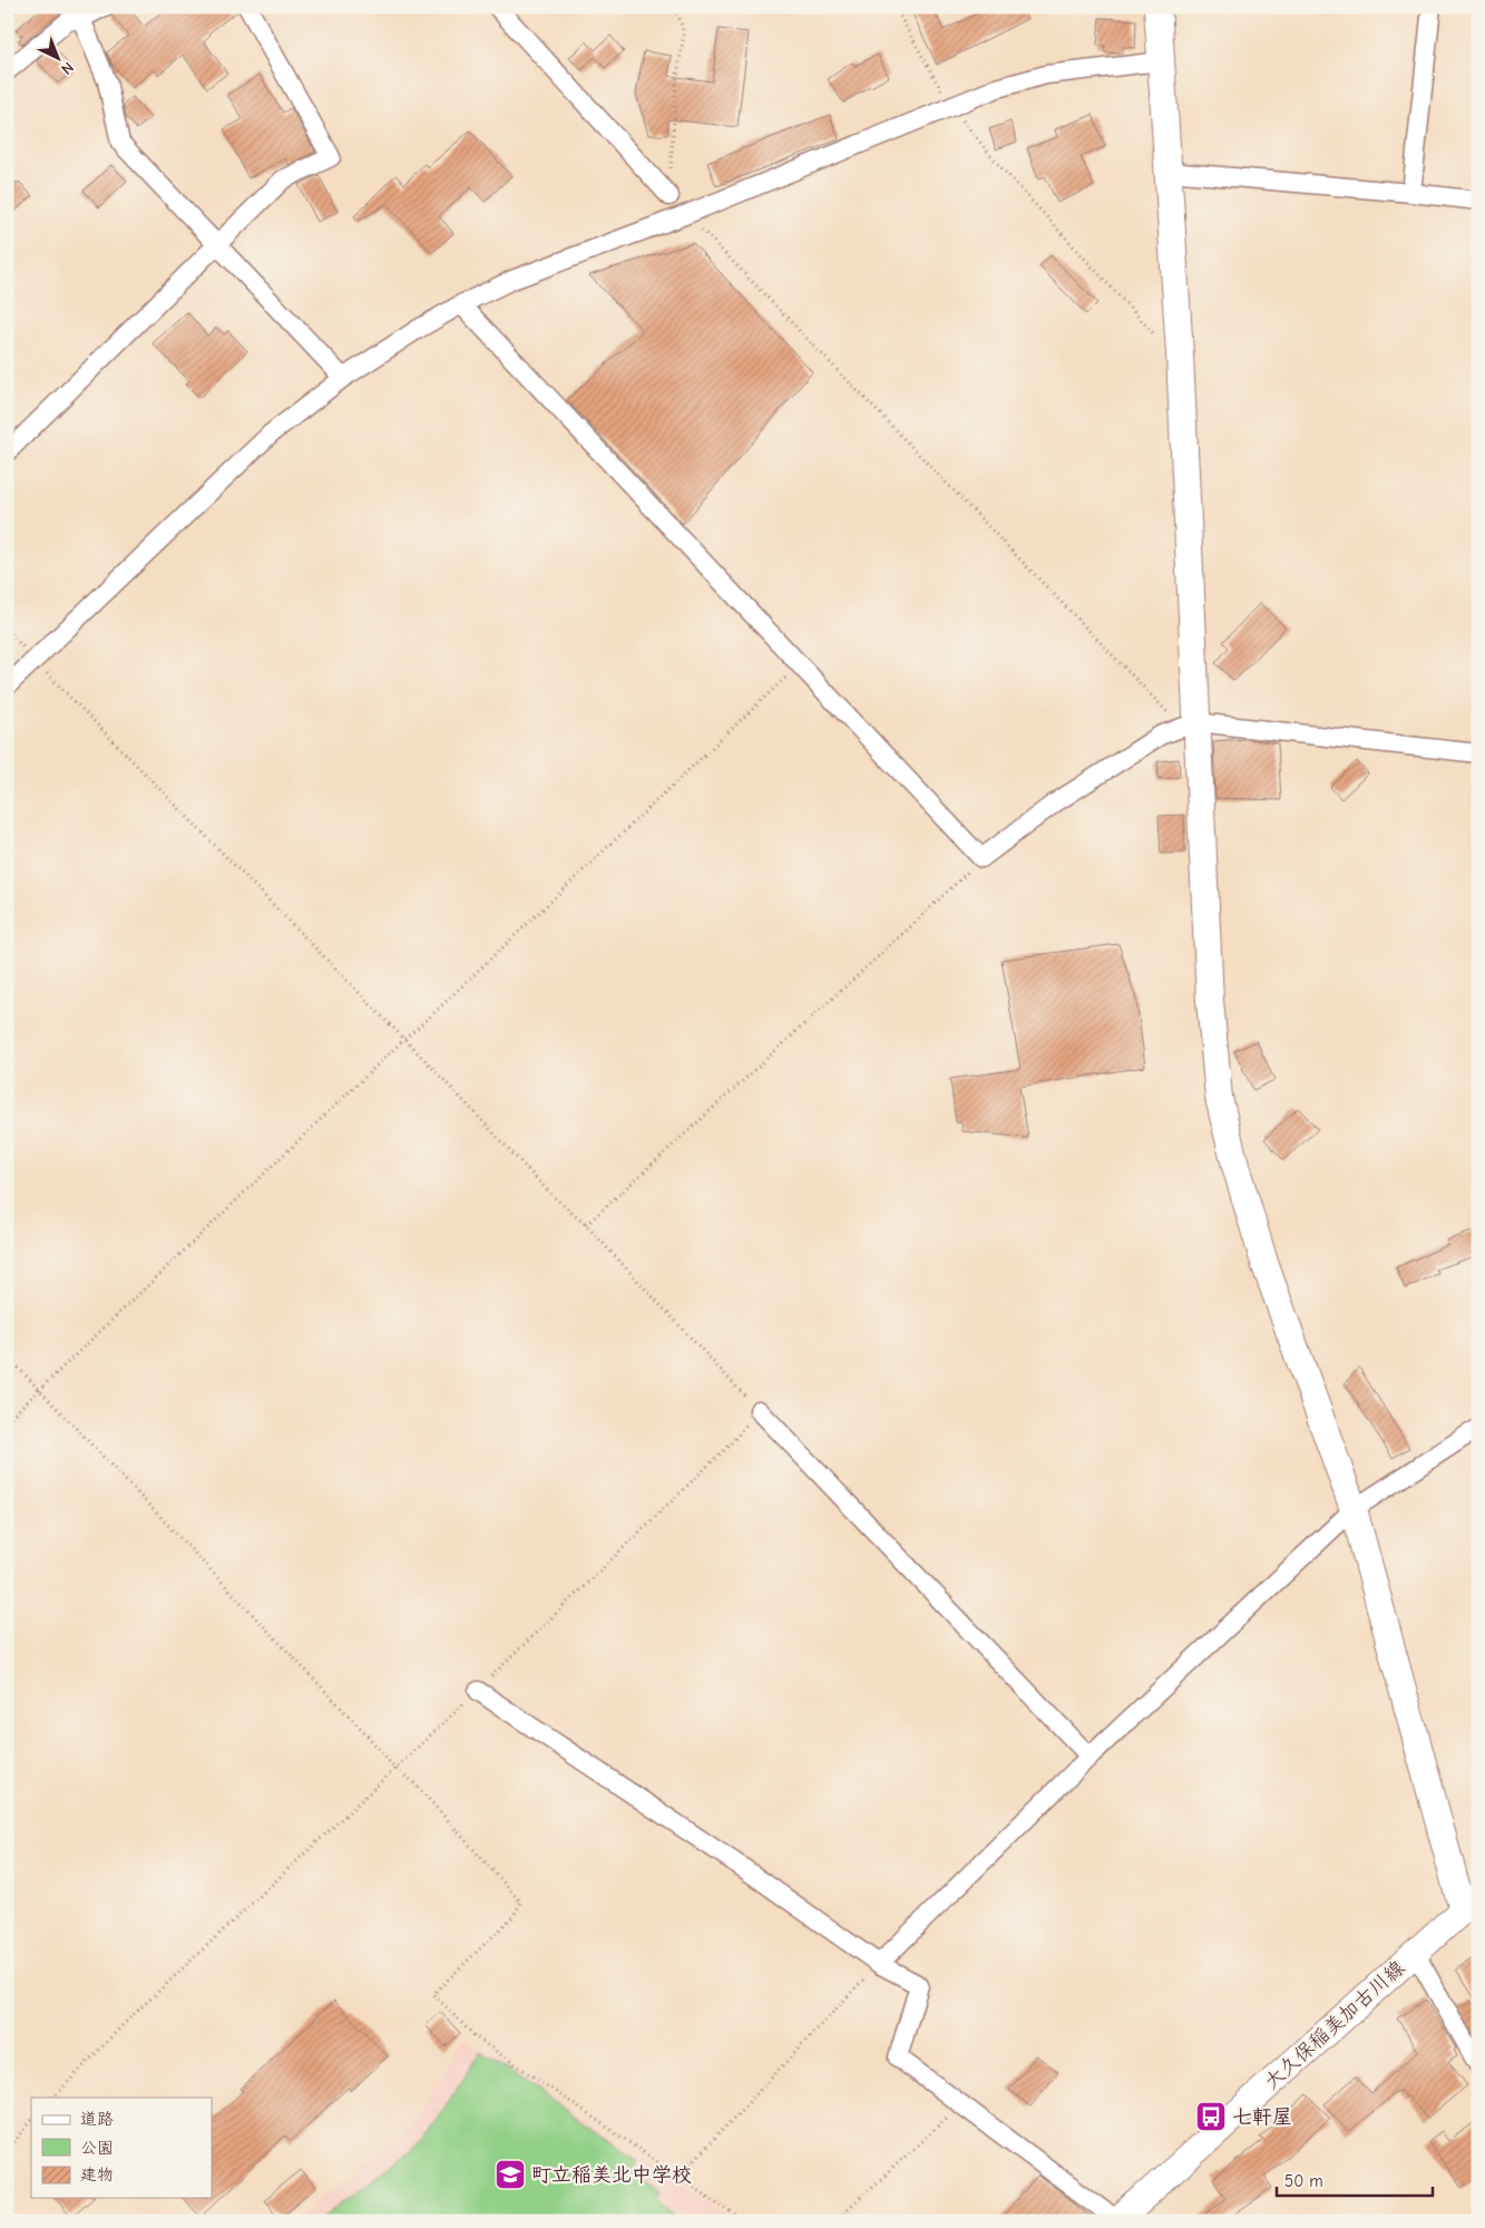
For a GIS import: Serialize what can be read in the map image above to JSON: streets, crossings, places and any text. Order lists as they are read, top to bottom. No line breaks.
{"streets":{"street":["大久保稲美加古川線"]},"places":{"bus stop":["七軒屋"],"school or university":["町立稲美北中学校"]},"legend":["道路","公園","建物"],"scale_bar":"50 m","north":"bottom right"}
